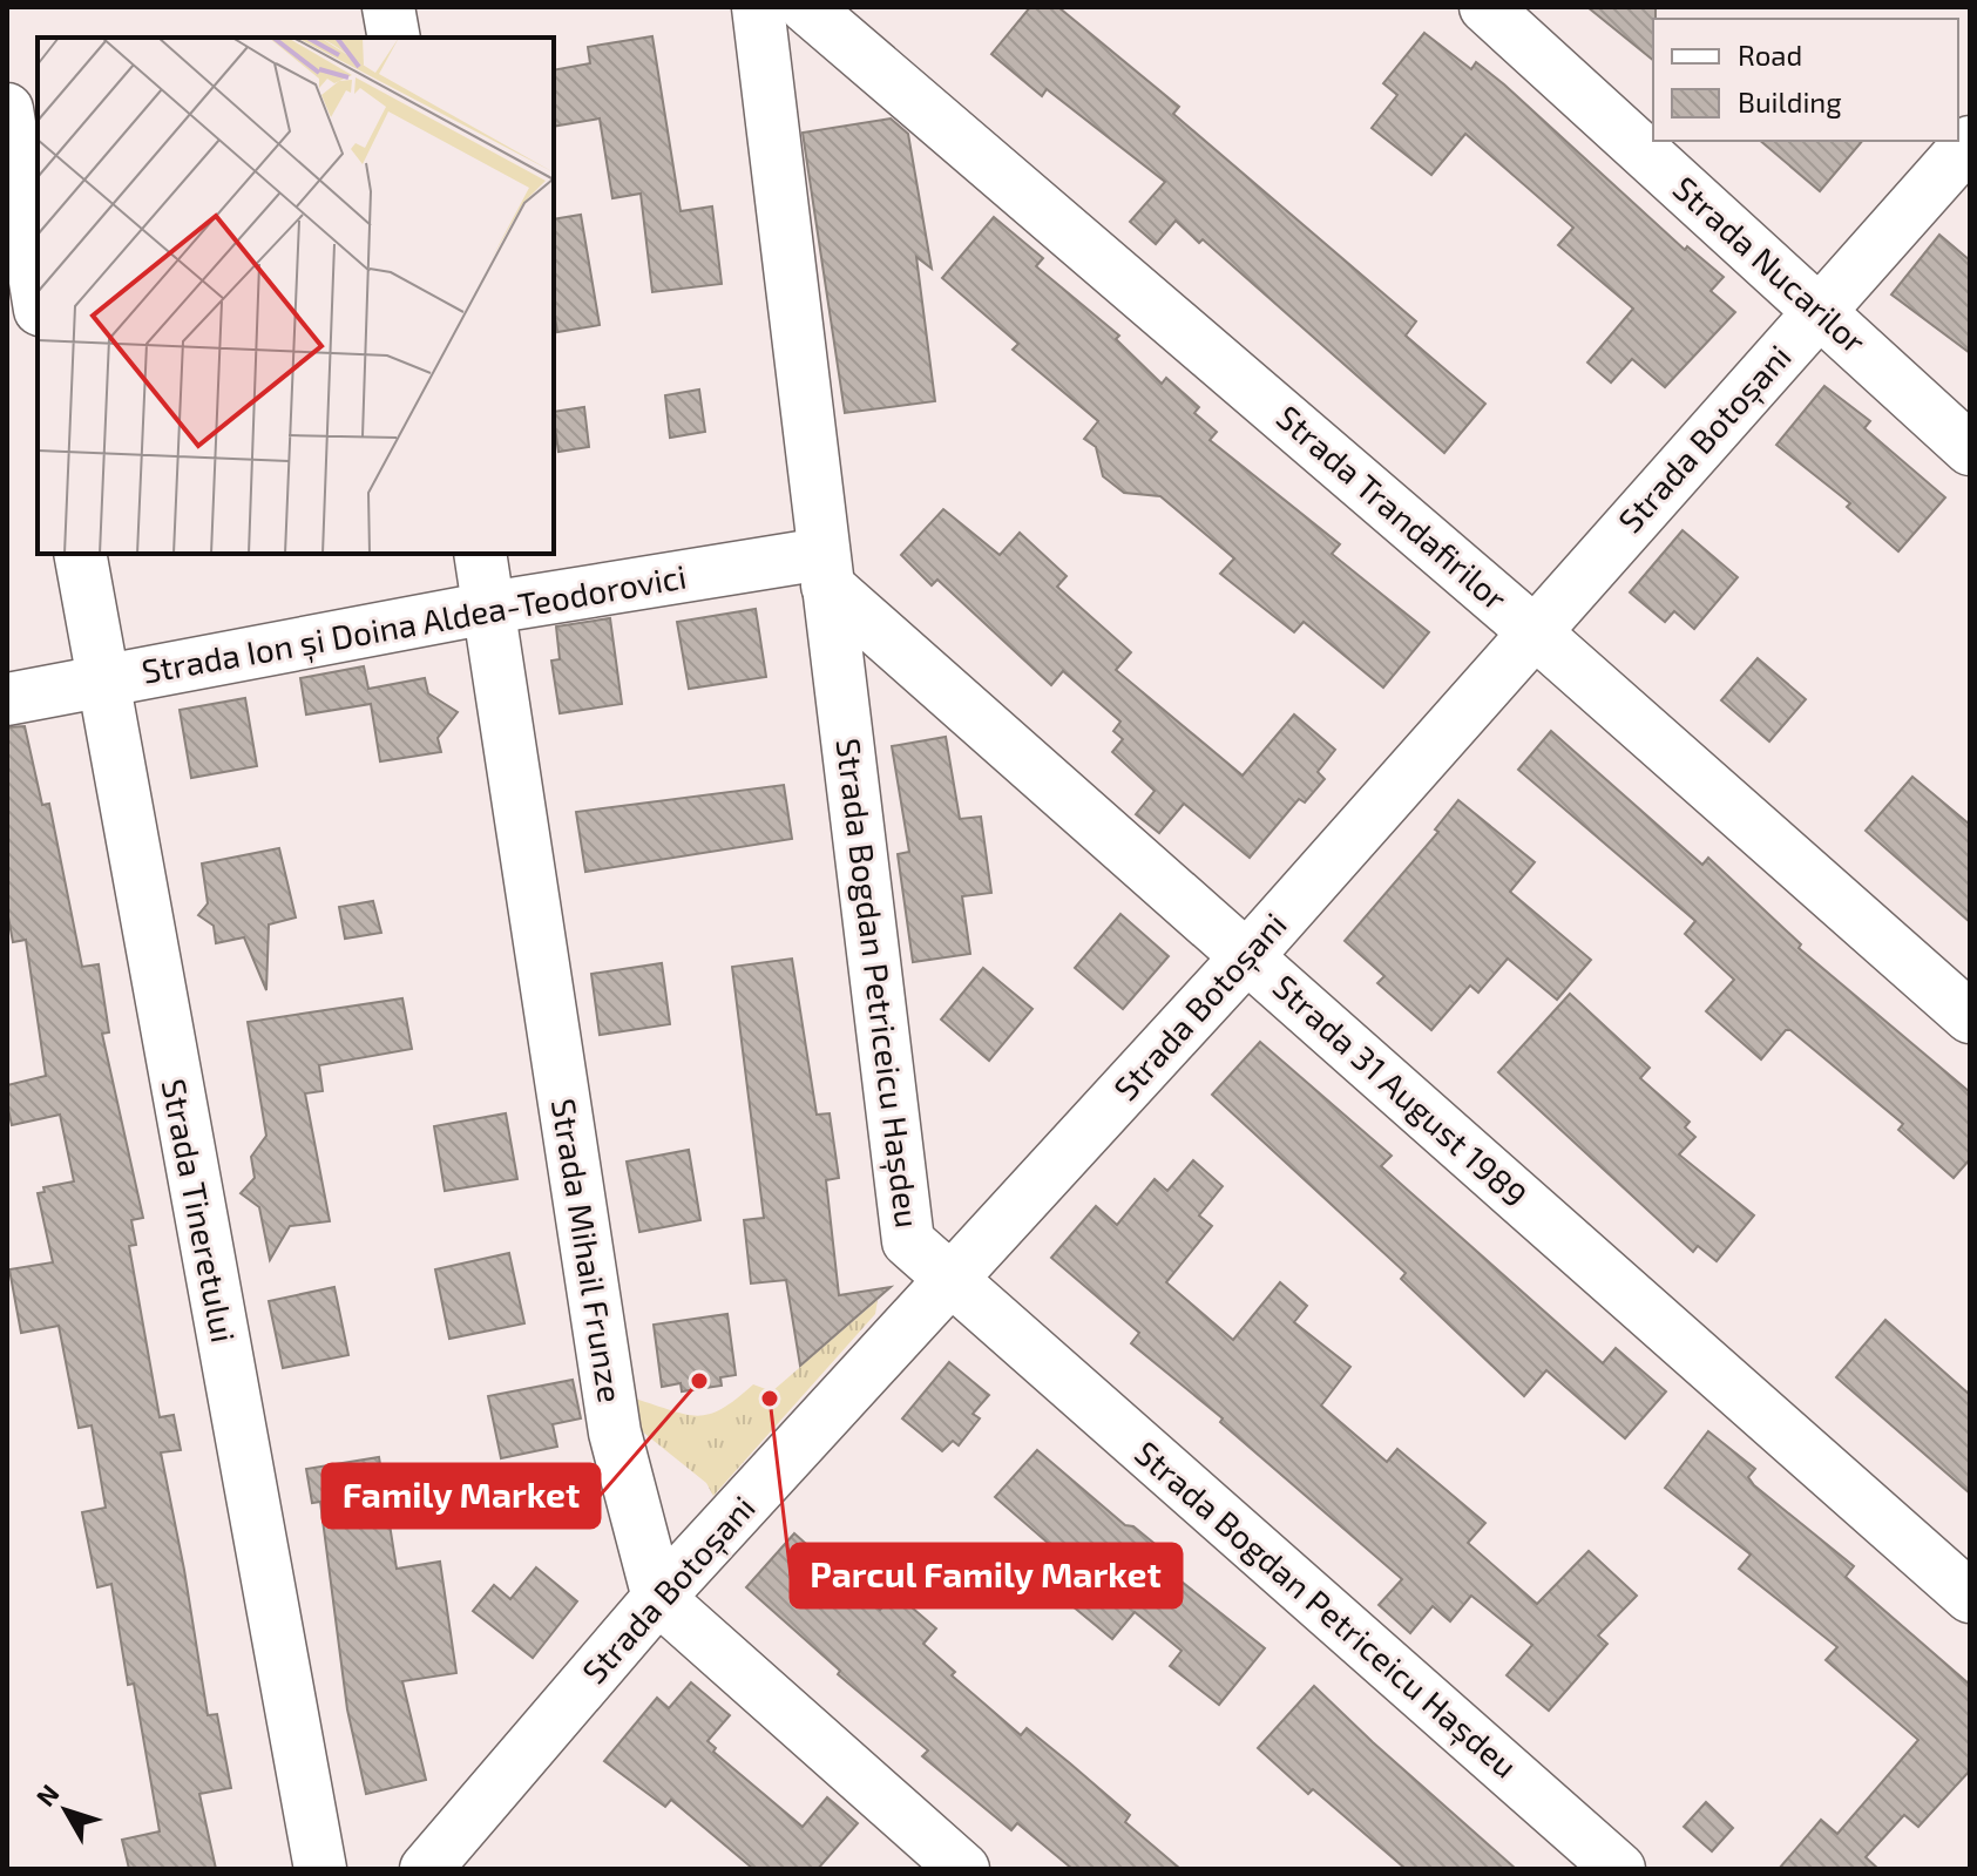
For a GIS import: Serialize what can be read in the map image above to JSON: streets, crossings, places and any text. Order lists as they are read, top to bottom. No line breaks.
{"streets":{"street":["Strada Nucarilor","Strada Botoșani","Strada Trandafirilor","Strada Ion și Doina Aldea-Teodorovici","Strada Bogdan Petriceicu Hașdeu","Strada 31 August 1989","Strada Tineretului","Strada Mihail Frunze"]},"crossings":[["Strada Nucarilor","Strada Botoșani"],["Strada Botoșani","Strada Trandafirilor"],["Strada Botoșani","Strada Bogdan Petriceicu Hașdeu"],["Strada Botoșani","Strada 31 August 1989"],["Strada Botoșani","Strada Mihail Frunze"],["Strada Ion și Doina Aldea-Teodorovici","Strada Bogdan Petriceicu Hașdeu"],["Strada Ion și Doina Aldea-Teodorovici","Strada 31 August 1989"],["Strada Ion și Doina Aldea-Teodorovici","Strada Tineretului"],["Strada Ion și Doina Aldea-Teodorovici","Strada Mihail Frunze"],["Strada Bogdan Petriceicu Hașdeu","Strada 31 August 1989"]],"places":["Family Market","Parcul Family Market"],"legend":["Road","Building"],"north":"top left"}
